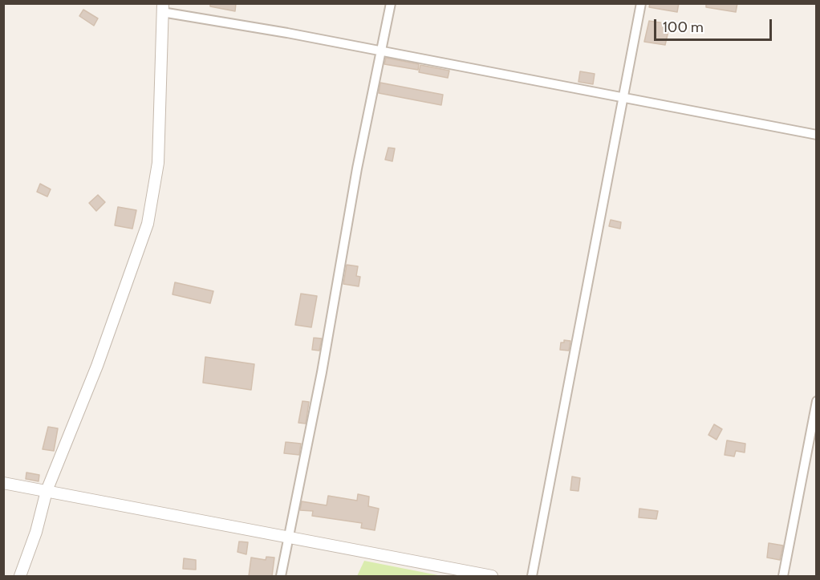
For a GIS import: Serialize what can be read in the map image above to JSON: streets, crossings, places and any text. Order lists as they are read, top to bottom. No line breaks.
{"scale_bar":"100 m"}
